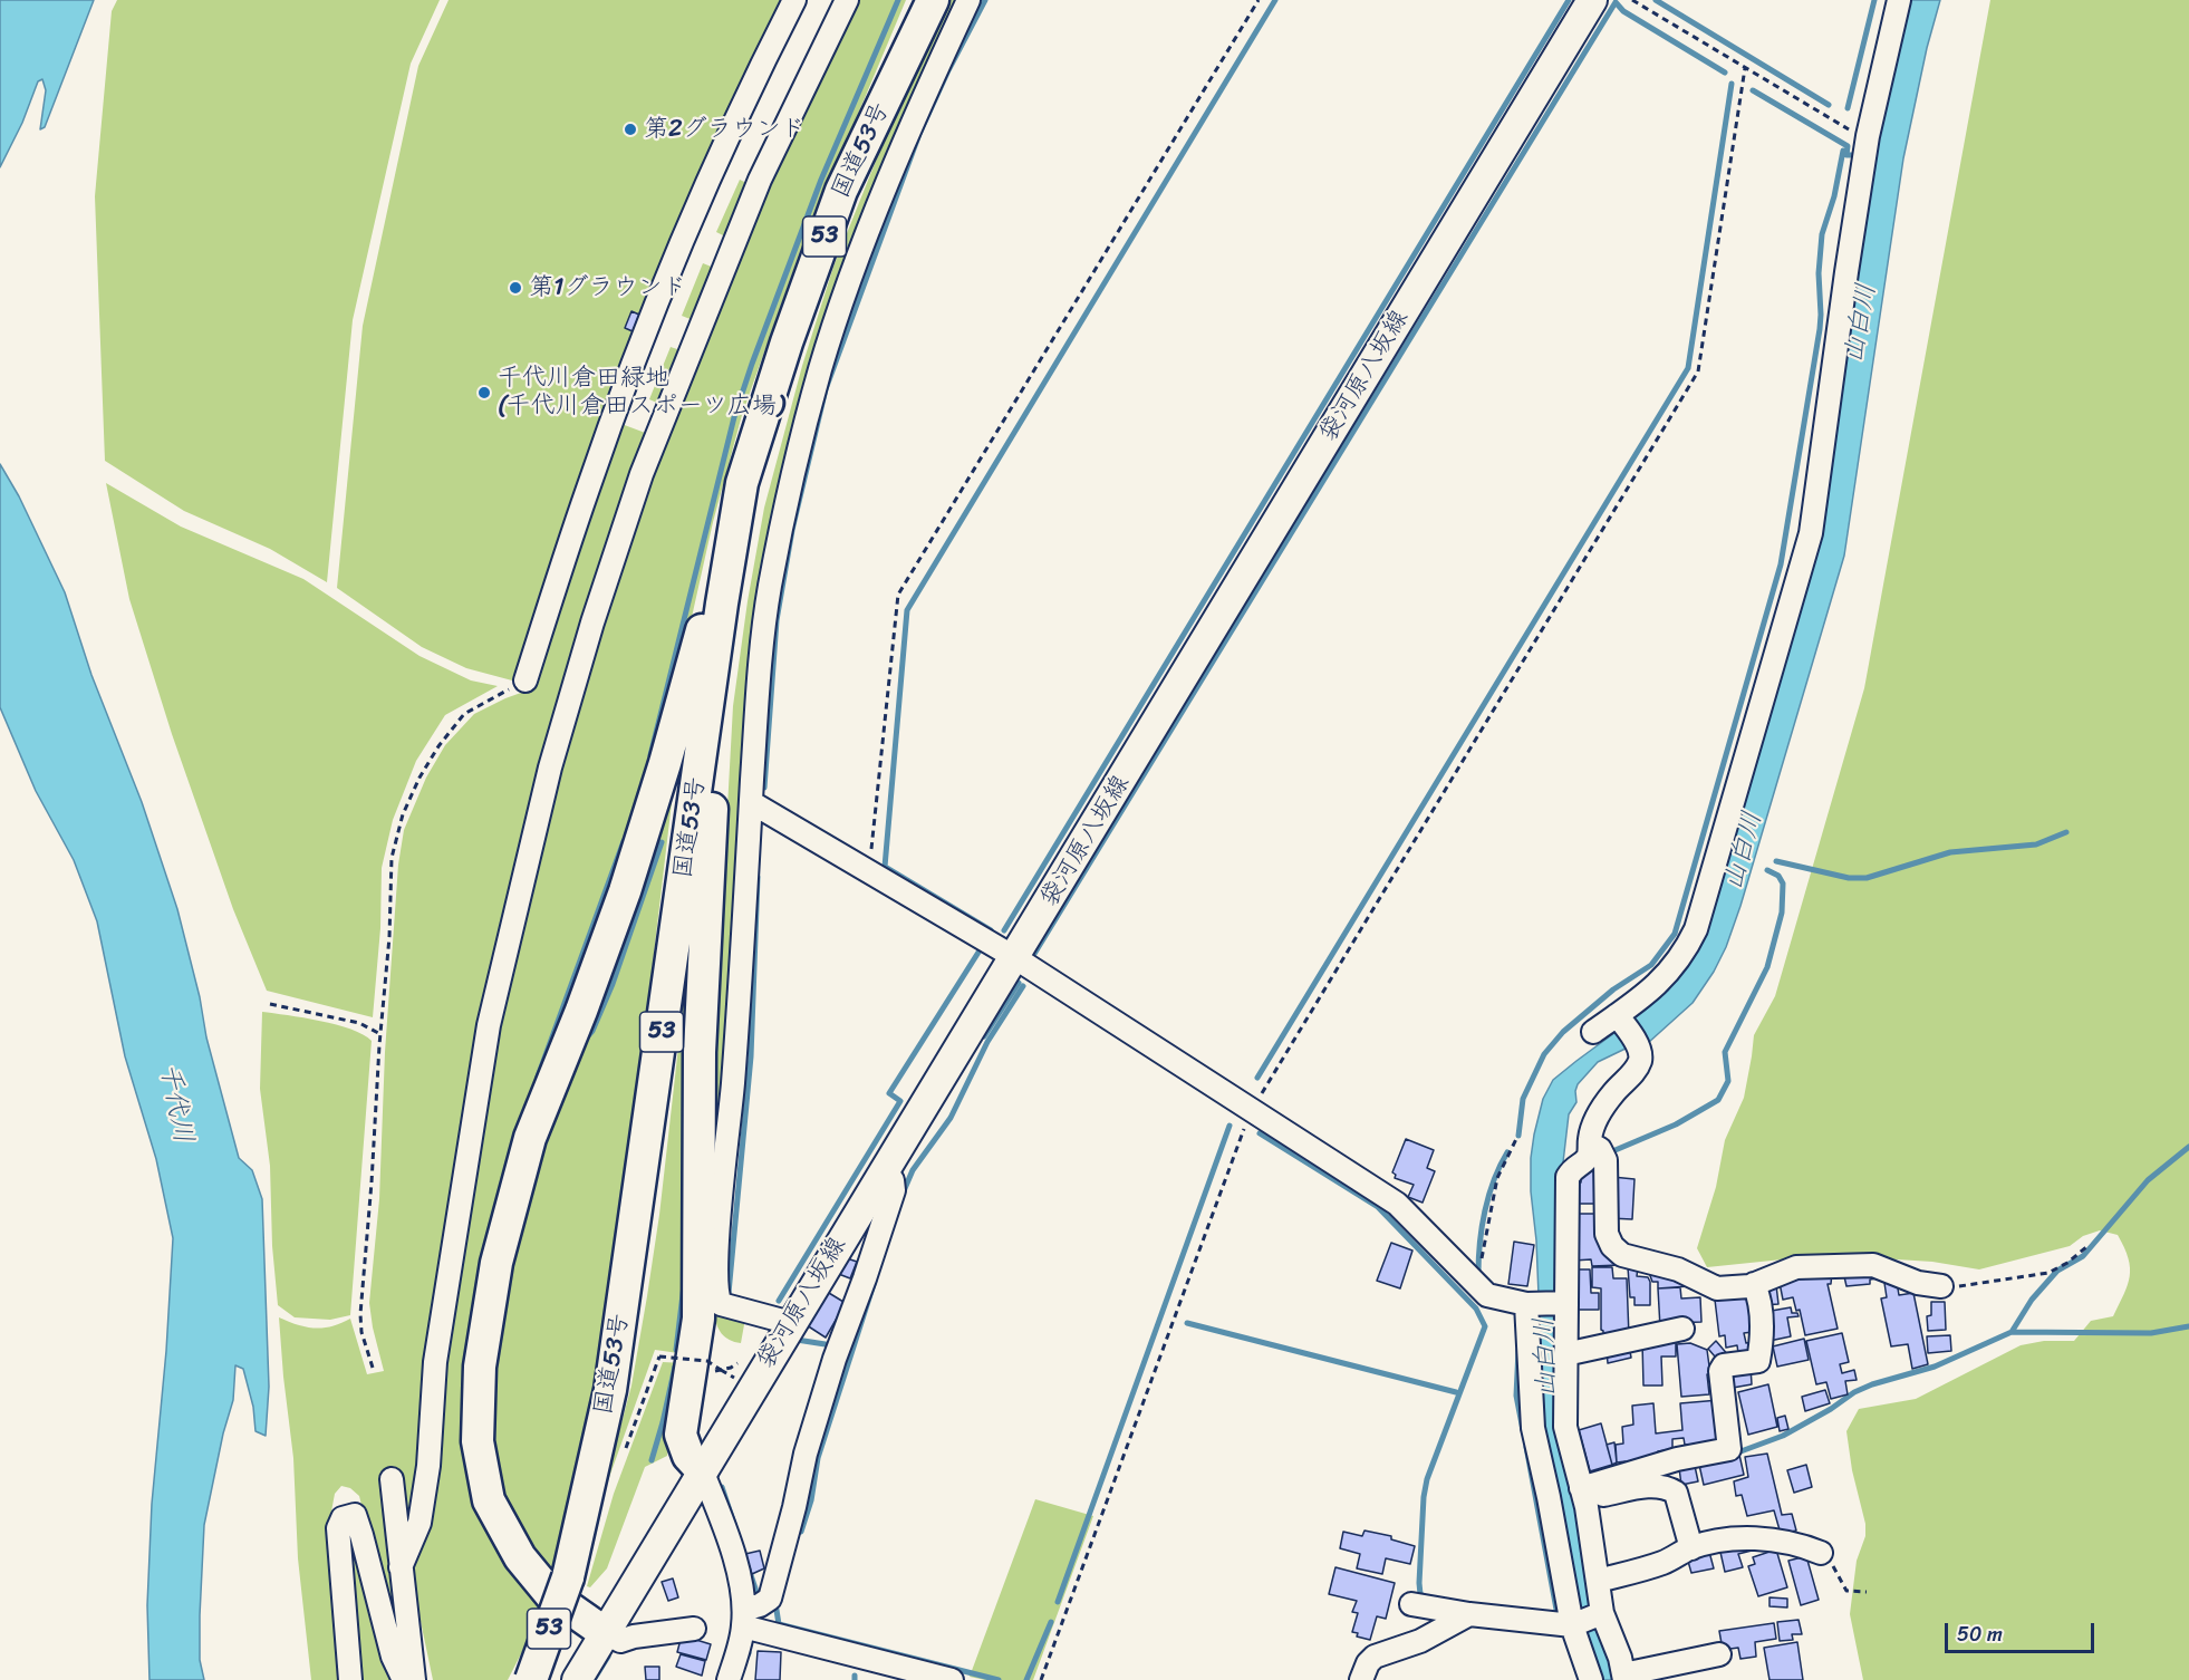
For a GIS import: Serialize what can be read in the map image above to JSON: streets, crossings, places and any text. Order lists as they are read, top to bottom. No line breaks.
{"streets":{"highway":["国道53号","53"],"main road":["袋河原八坂線"]},"water":["山白川","千代川"],"places":["第2グラウンド","第1グラウンド","千代川倉田緑地 (千代川倉田スポーツ広場)"],"scale_bar":"50 m"}
